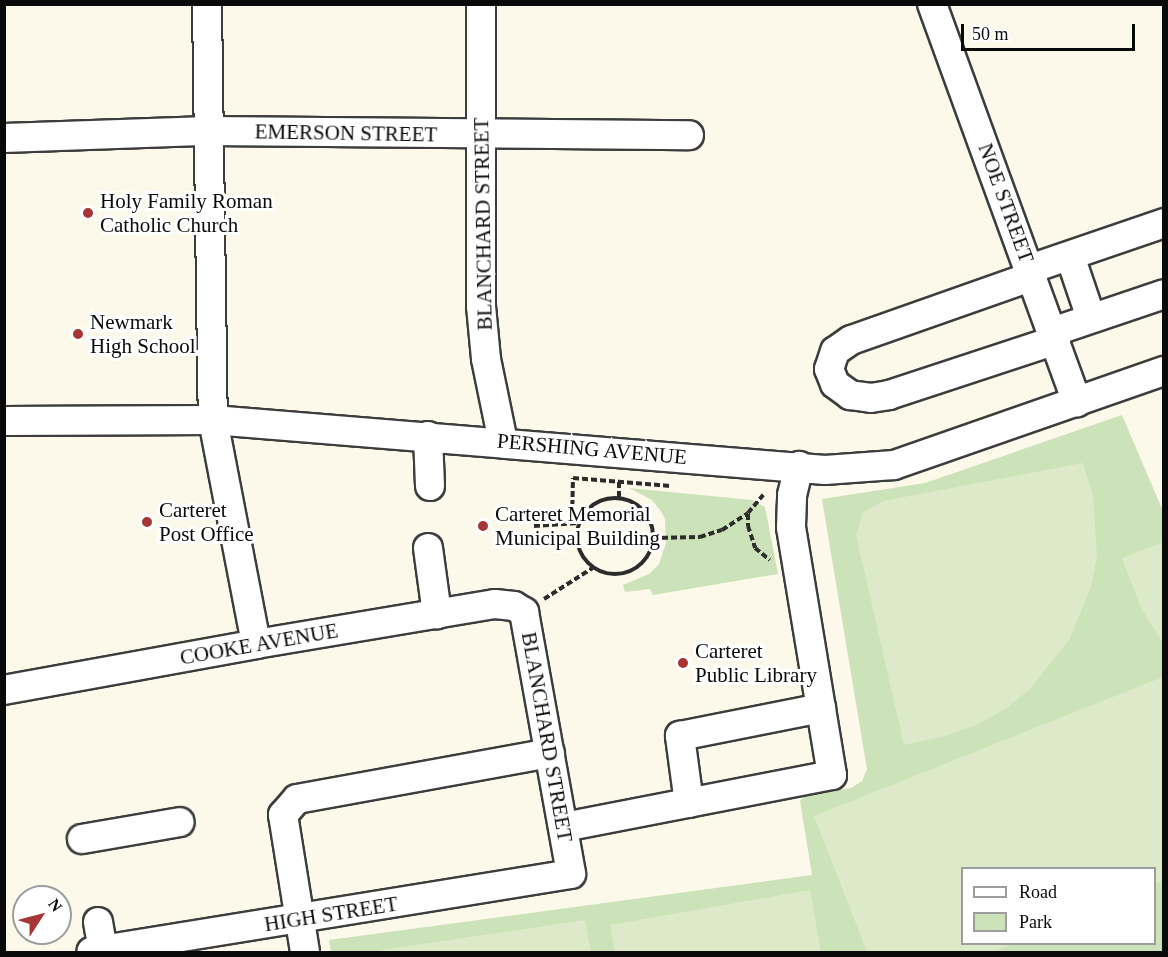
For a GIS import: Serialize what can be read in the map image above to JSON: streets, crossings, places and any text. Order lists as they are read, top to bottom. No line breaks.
{"streets":{"street":["EMERSON STREET","NOE STREET","BLANCHARD STREET","PERSHING AVENUE","COOKE AVENUE","HIGH STREET"]},"crossings":[["EMERSON STREET","BLANCHARD STREET"],["NOE STREET","PERSHING AVENUE"],["BLANCHARD STREET","PERSHING AVENUE"],["BLANCHARD STREET","COOKE AVENUE"],["BLANCHARD STREET","HIGH STREET"]],"places":["Holy Family Roman Catholic Church","Newmark High School","Carteret Post Office","Carteret Memorial Municipal Building","Carteret Public Library"],"legend":["Road","Park"],"scale_bar":"50 m","north":"top right"}
